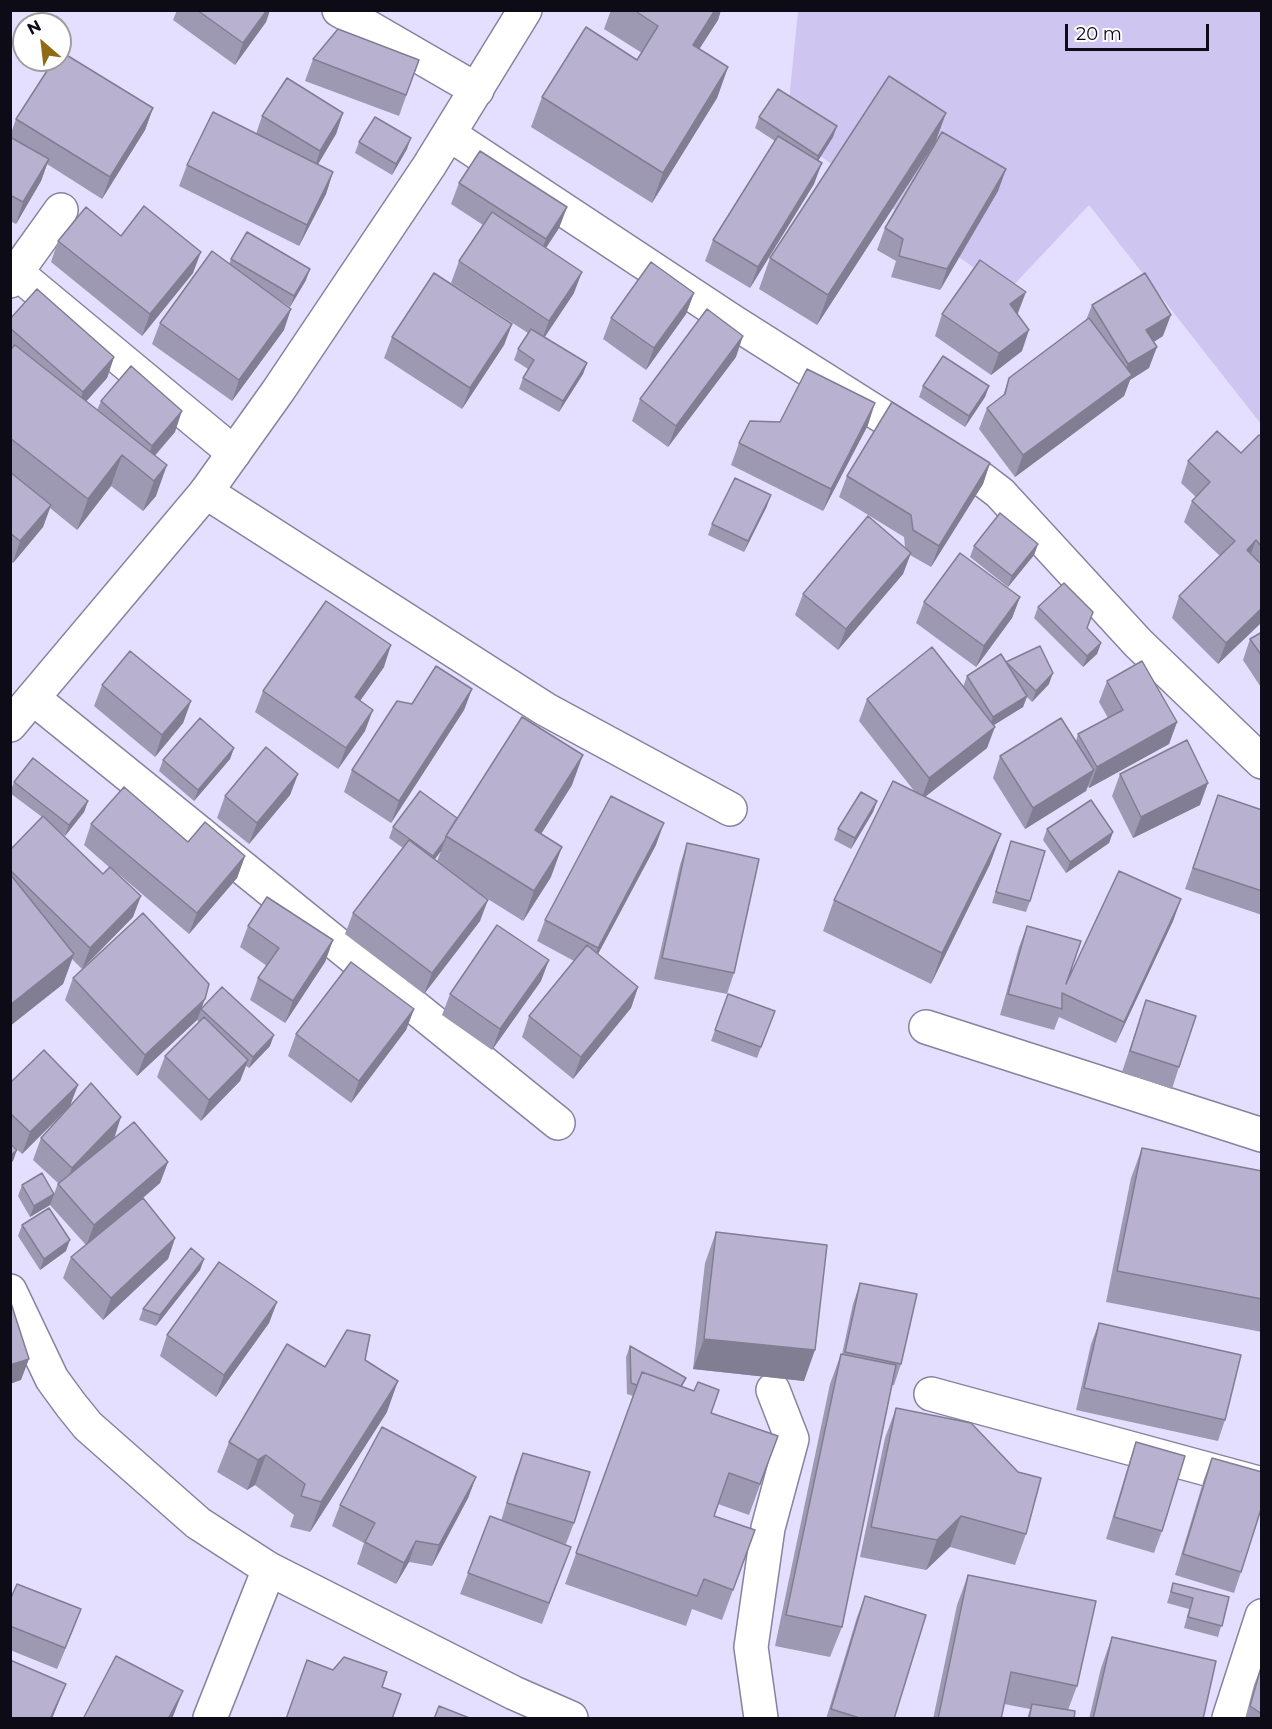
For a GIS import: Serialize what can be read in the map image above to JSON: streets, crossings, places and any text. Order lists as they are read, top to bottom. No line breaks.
{"scale_bar":"20 m","north":"top left"}
